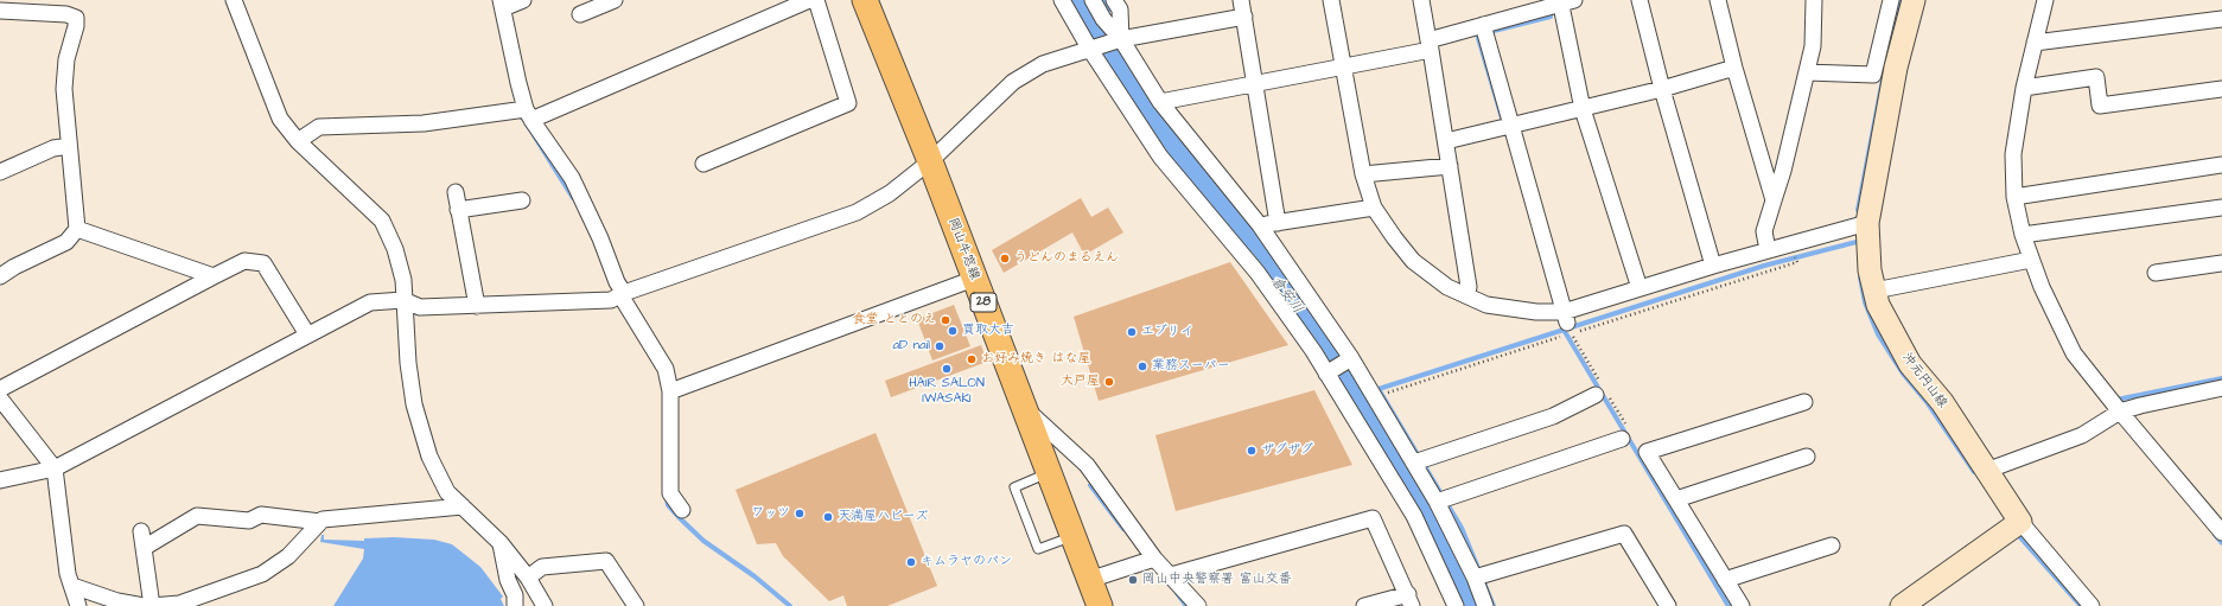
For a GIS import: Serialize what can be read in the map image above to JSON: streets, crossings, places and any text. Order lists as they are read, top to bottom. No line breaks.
{"streets":{"main road":["岡山牛窓線","28","沖元円山線"]},"water":["倉安川"],"places":["うどんのまるえん","食堂 ととのえ","買取大吉","エブリイ","aD nail","お好み焼き はな屋","業務スーパー","HAIR SALON IWASAKI","大戸屋","ザグザグ","ワッツ","天満屋ハピーズ","キムラヤのパン","岡山中央警察署 富山交番"]}
